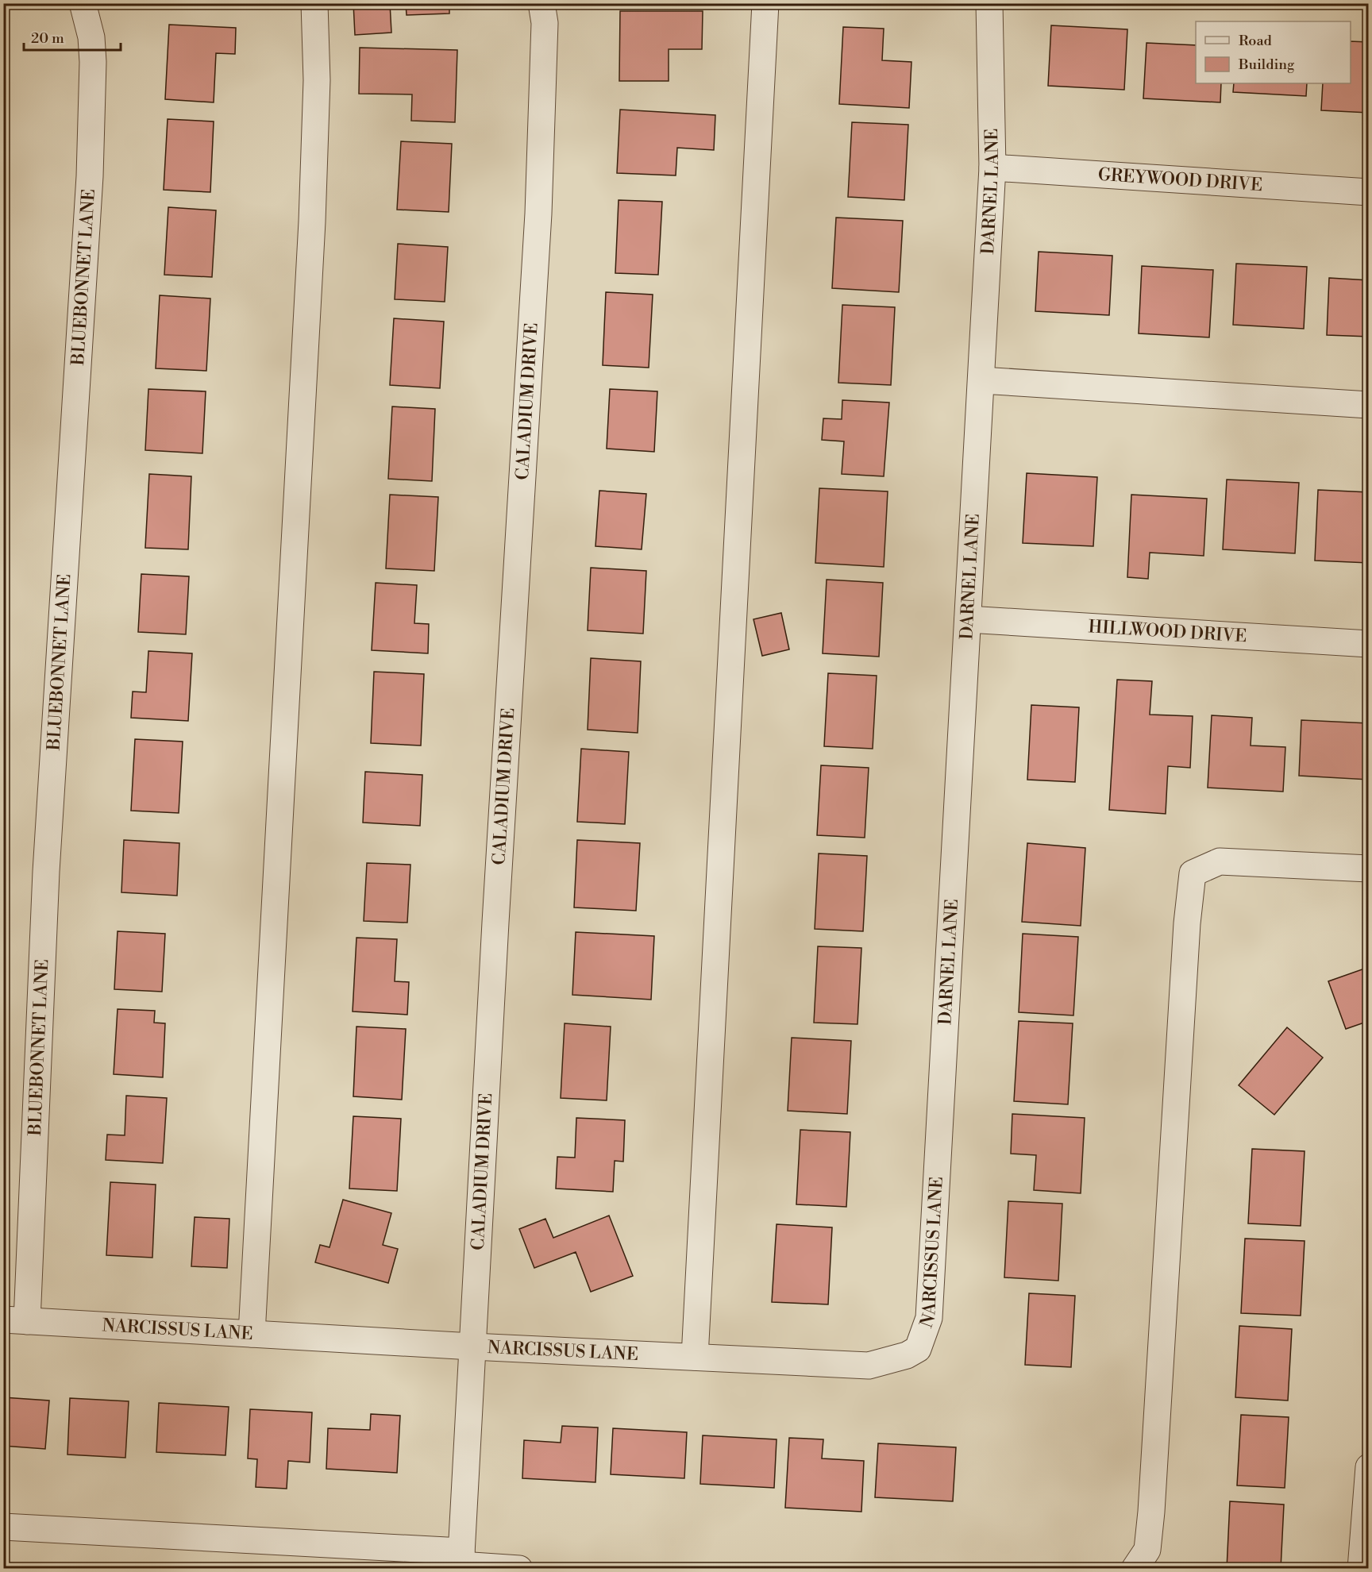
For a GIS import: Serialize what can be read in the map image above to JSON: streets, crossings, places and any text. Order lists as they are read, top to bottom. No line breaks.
{"streets":{"street":["GREYWOOD DRIVE","DARNEL LANE","BLUEBONNET LANE","CALADIUM DRIVE","HILLWOOD DRIVE","NARCISSUS LANE"]},"crossings":[["GREYWOOD DRIVE","DARNEL LANE"],["DARNEL LANE","HILLWOOD DRIVE"],["DARNEL LANE","NARCISSUS LANE"],["BLUEBONNET LANE","NARCISSUS LANE"],["CALADIUM DRIVE","NARCISSUS LANE"]],"legend":["Road","Building"],"scale_bar":"20 m"}
